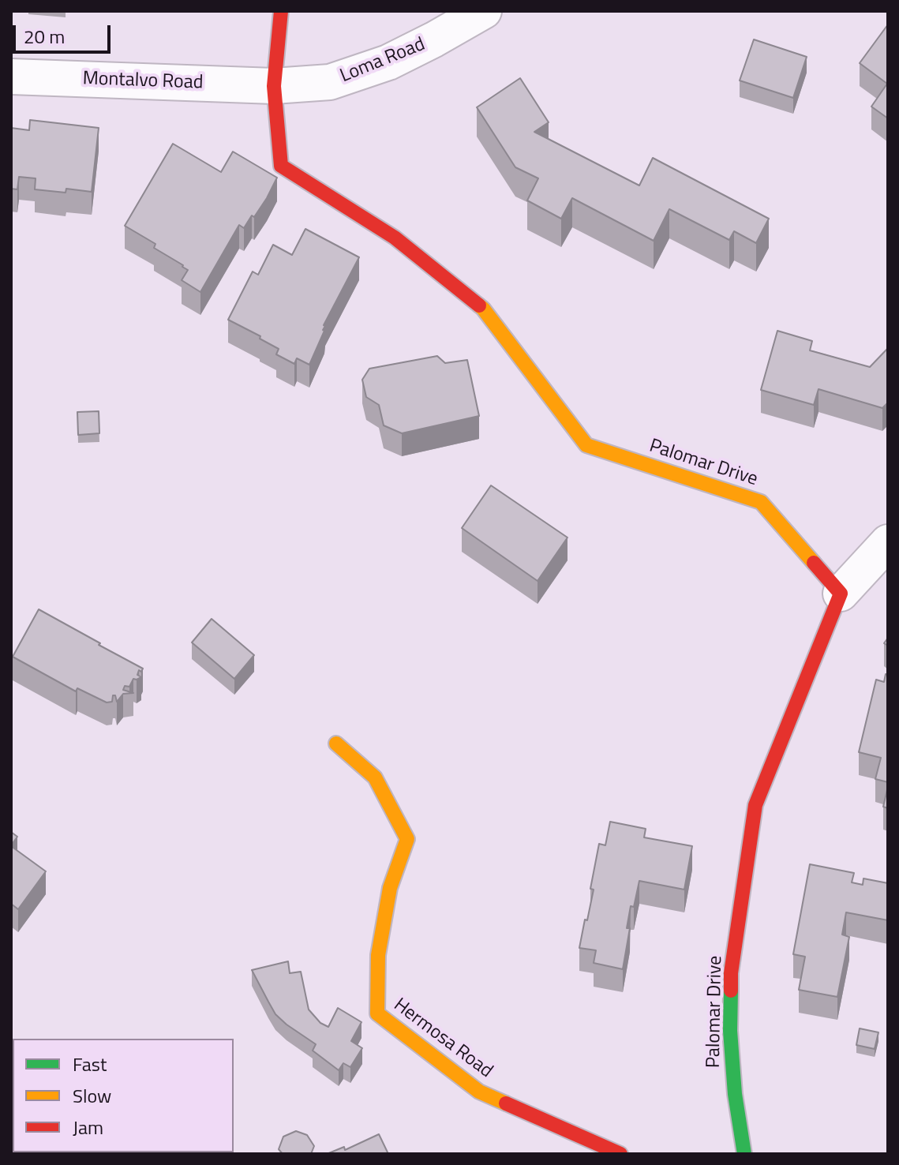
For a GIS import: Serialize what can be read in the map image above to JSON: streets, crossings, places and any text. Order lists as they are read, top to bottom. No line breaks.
{"streets":{"street":["Loma Road","Montalvo Road","Palomar Drive","Hermosa Road"]},"crossings":[["Loma Road","Montalvo Road"],["Loma Road","Palomar Drive"],["Montalvo Road","Palomar Drive"]],"legend":["Fast","Slow","Jam"],"scale_bar":"20 m"}
